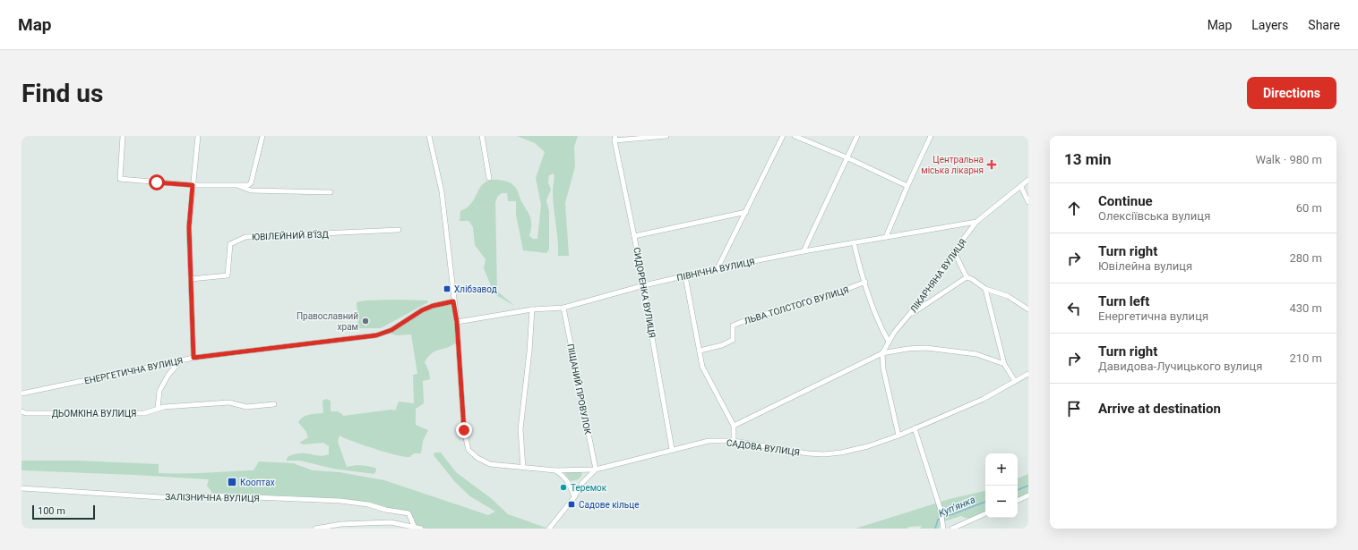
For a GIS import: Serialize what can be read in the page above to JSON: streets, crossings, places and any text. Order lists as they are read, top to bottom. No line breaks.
{"streets":{"street":["ЮВІЛЕЙНИЙ В'ЇЗД","ПІВНІЧНА ВУЛИЦЯ","ЛІКАРНЯНА ВУЛИЦЯ","СИДОРЕНКА ВУЛИЦЯ","ЛЬВА ТОЛСТОГО ВУЛИЦЯ","ЕНЕРГЕТИЧНА ВУЛИЦЯ","ПІЩАНИЙ ПРОВУЛОК","ДЬОМКІНА ВУЛИЦЯ","САДОВА ВУЛИЦЯ","ЗАЛІЗНИЧНА ВУЛИЦЯ"]},"crossings":[["ПІВНІЧНА ВУЛИЦЯ","ЛІКАРНЯНА ВУЛИЦЯ"],["ПІВНІЧНА ВУЛИЦЯ","СИДОРЕНКА ВУЛИЦЯ"],["ПІВНІЧНА ВУЛИЦЯ","ПІЩАНИЙ ПРОВУЛОК"],["ПІВНІЧНА ВУЛИЦЯ","САДОВА ВУЛИЦЯ"],["СИДОРЕНКА ВУЛИЦЯ","САДОВА ВУЛИЦЯ"],["ПІЩАНИЙ ПРОВУЛОК","САДОВА ВУЛИЦЯ"]],"water":["Куп'янка"],"places":{"health":["Центральна міська лікарня"],"transit":["Хлібзавод","Кооптах","Садове кільце"],"other":["Православний храм","Теремок"]},"scale_bar":"100 m","page":{"header":"Map","nav":["Map","Layers","Share"],"buttons":"Directions","title":"Find us","heading":["13 min","Walk · 980 m"],"list":[["Continue","Олексіївська вулиця","60 m"],["Turn right","Ювілейна вулиця","280 m"],["Turn left","Енергетична вулиця","430 m"],["Turn right","Давидова-Лучицького вулиця","210 m"],"Arrive at destination"],"map_buttons":["+","−"],"scale":"100 m"}}
